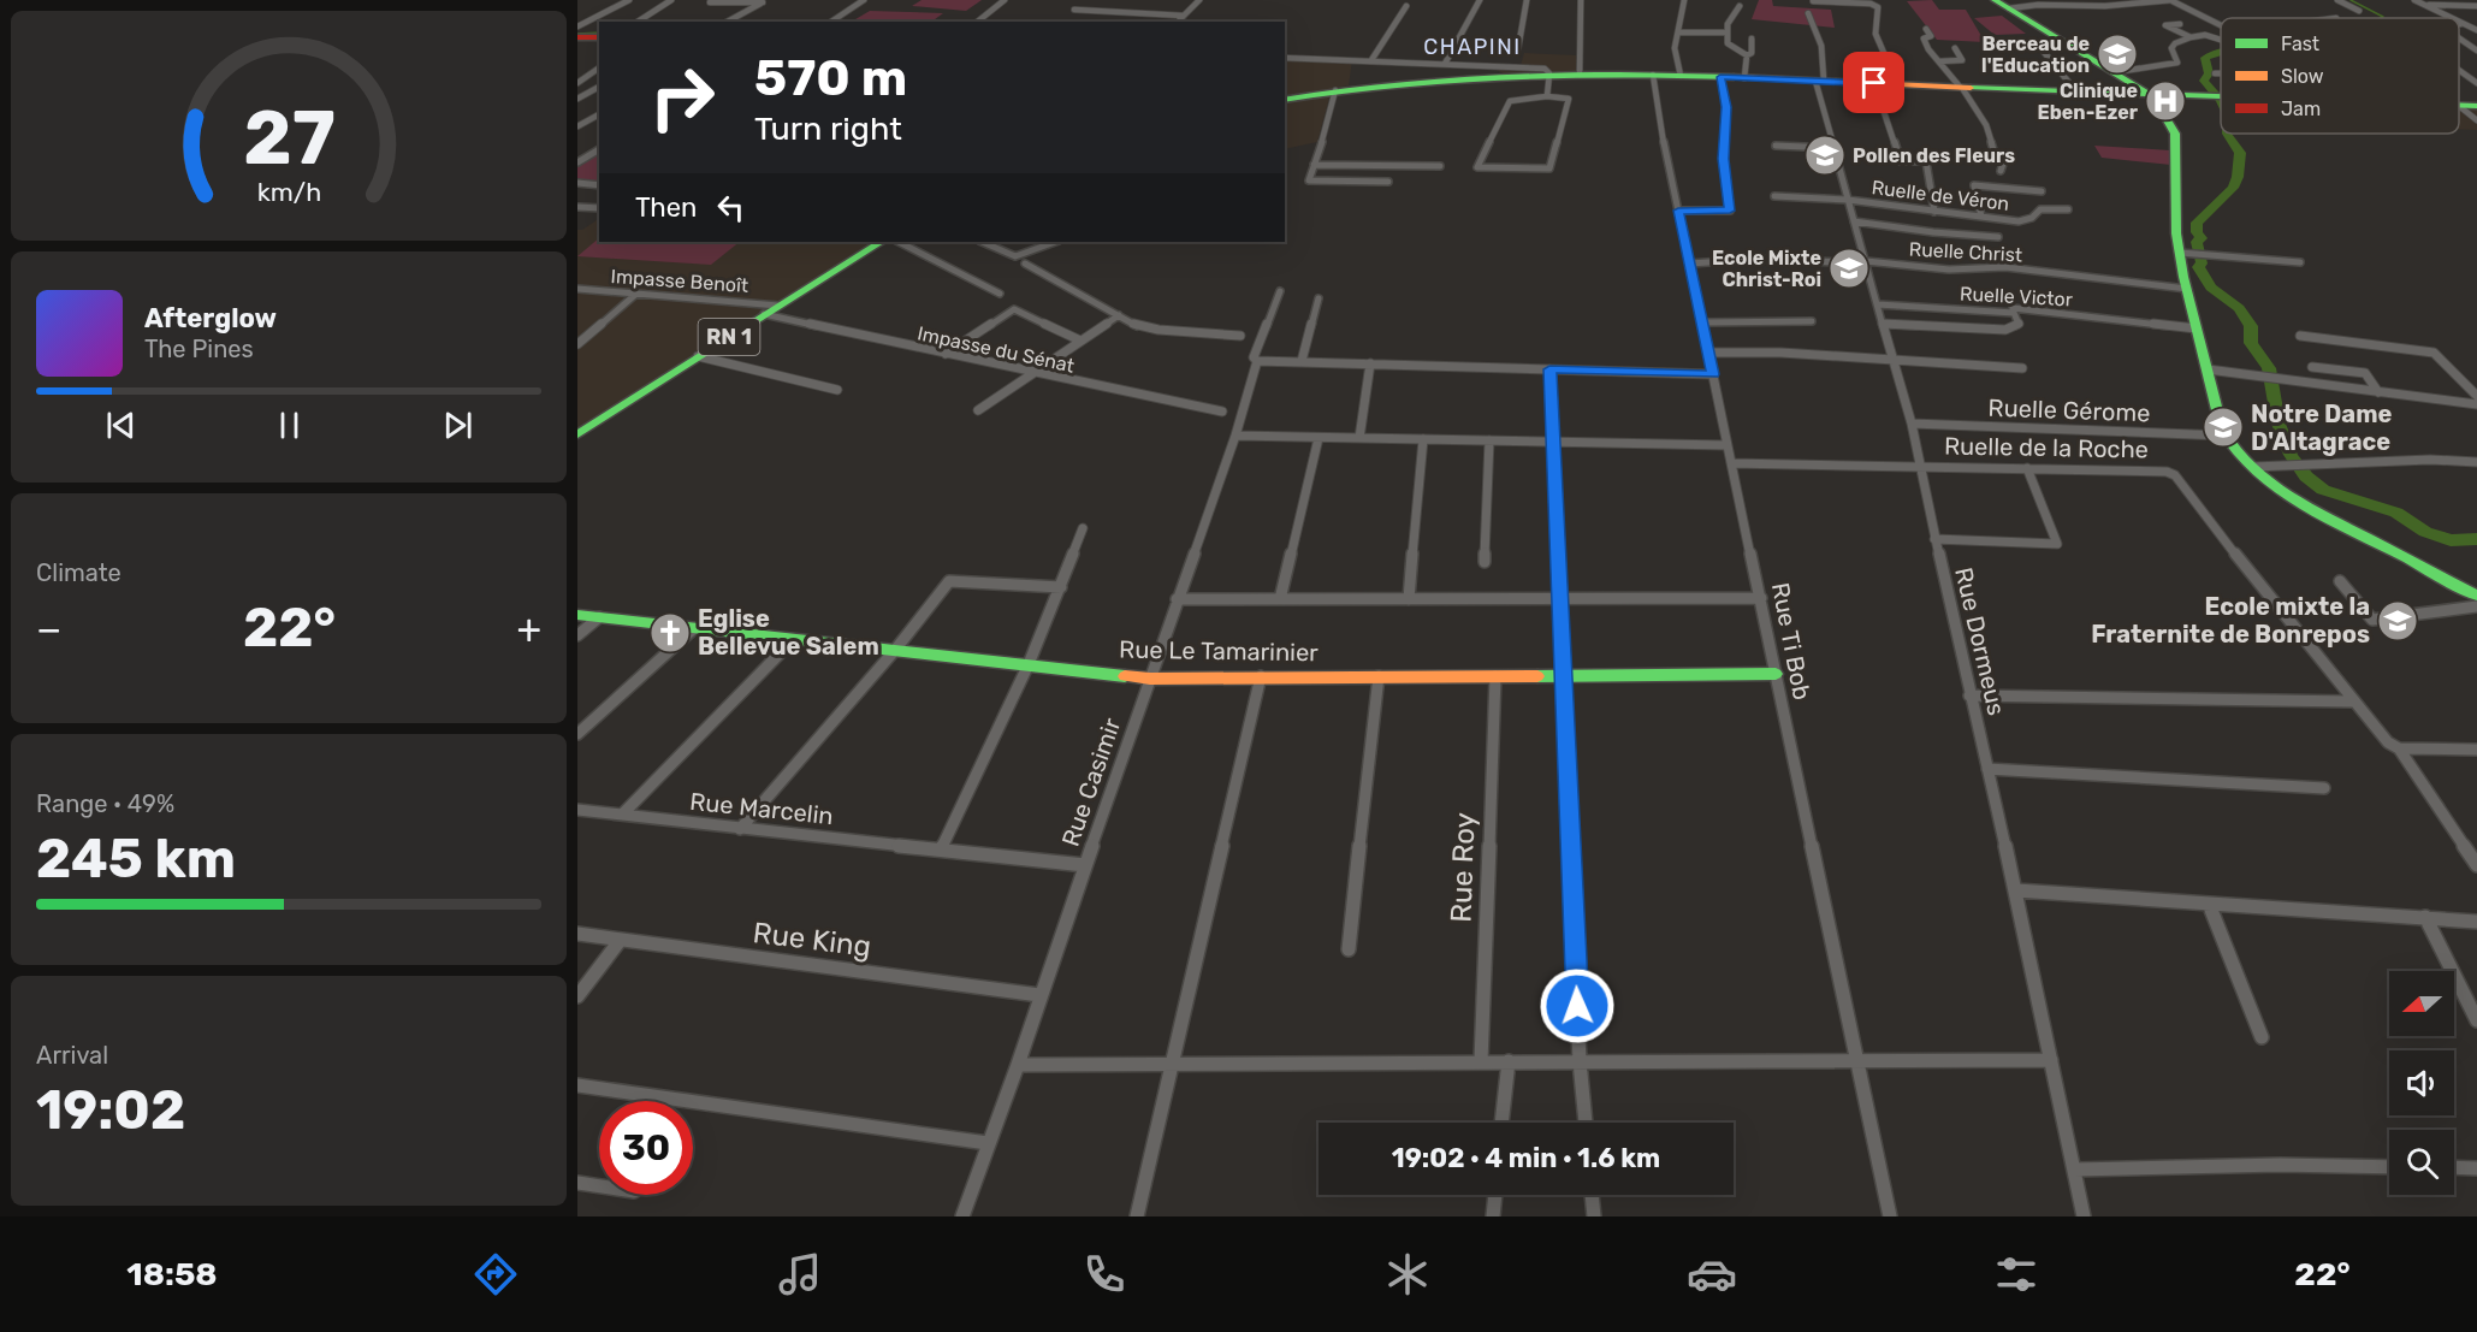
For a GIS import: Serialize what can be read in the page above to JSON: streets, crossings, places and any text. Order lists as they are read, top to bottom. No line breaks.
{"streets":{"main road":["RN 1","Rue Le Tamarinier"],"street":["Ruelle de Véron","Ruelle Christ","Impasse Benoît","Ruelle Victor","Impasse du Sénat","Ruelle Gérome","Ruelle de la Roche","Rue Ti Bob","Rue Dormeus","Rue Casimir","Rue Marcelin","Rue Roy","Rue King"]},"crossings":[["Ruelle de Véron","Rue Dormeus"],["Ruelle Christ","Rue Ti Bob"],["Ruelle Christ","Rue Dormeus"],["Impasse Benoît","RN 1"],["Ruelle Victor","Rue Dormeus"],["RN 1","Impasse du Sénat"],["Ruelle Gérome","Rue Dormeus"],["Ruelle de la Roche","Rue Ti Bob"],["Ruelle de la Roche","Rue Dormeus"],["Rue Ti Bob","Rue Le Tamarinier"],["Rue Le Tamarinier","Rue Casimir"],["Rue Le Tamarinier","Rue Roy"],["Rue Casimir","Rue Marcelin"],["Rue Casimir","Rue King"]],"districts":["CHAPINI"],"places":{"school or university":["Berceau de l'Education","Pollen des Fleurs","Ecole Mixte Christ-Roi","Notre Dame D'Altagrace","Ecole mixte la Fraternite de Bonrepos"],"hospital":["Clinique Eben-Ezer"],"church":["Eglise Bellevue Salem"]},"legend":["Fast","Slow","Jam"],"north":"left","page":{"turn":["570 m","Turn right"],"then":"Then","song":["Afterglow","The Pines"],"tile":["Climate",["Range · 49%","245 km"],["Arrival","19:02"]],"heat":["−","22°","+"],"limit":"30","trip":"19:02 · 4 min · 1.6 km","tabs":["18:58","22°"],"gauge":["27","km/h"]}}
